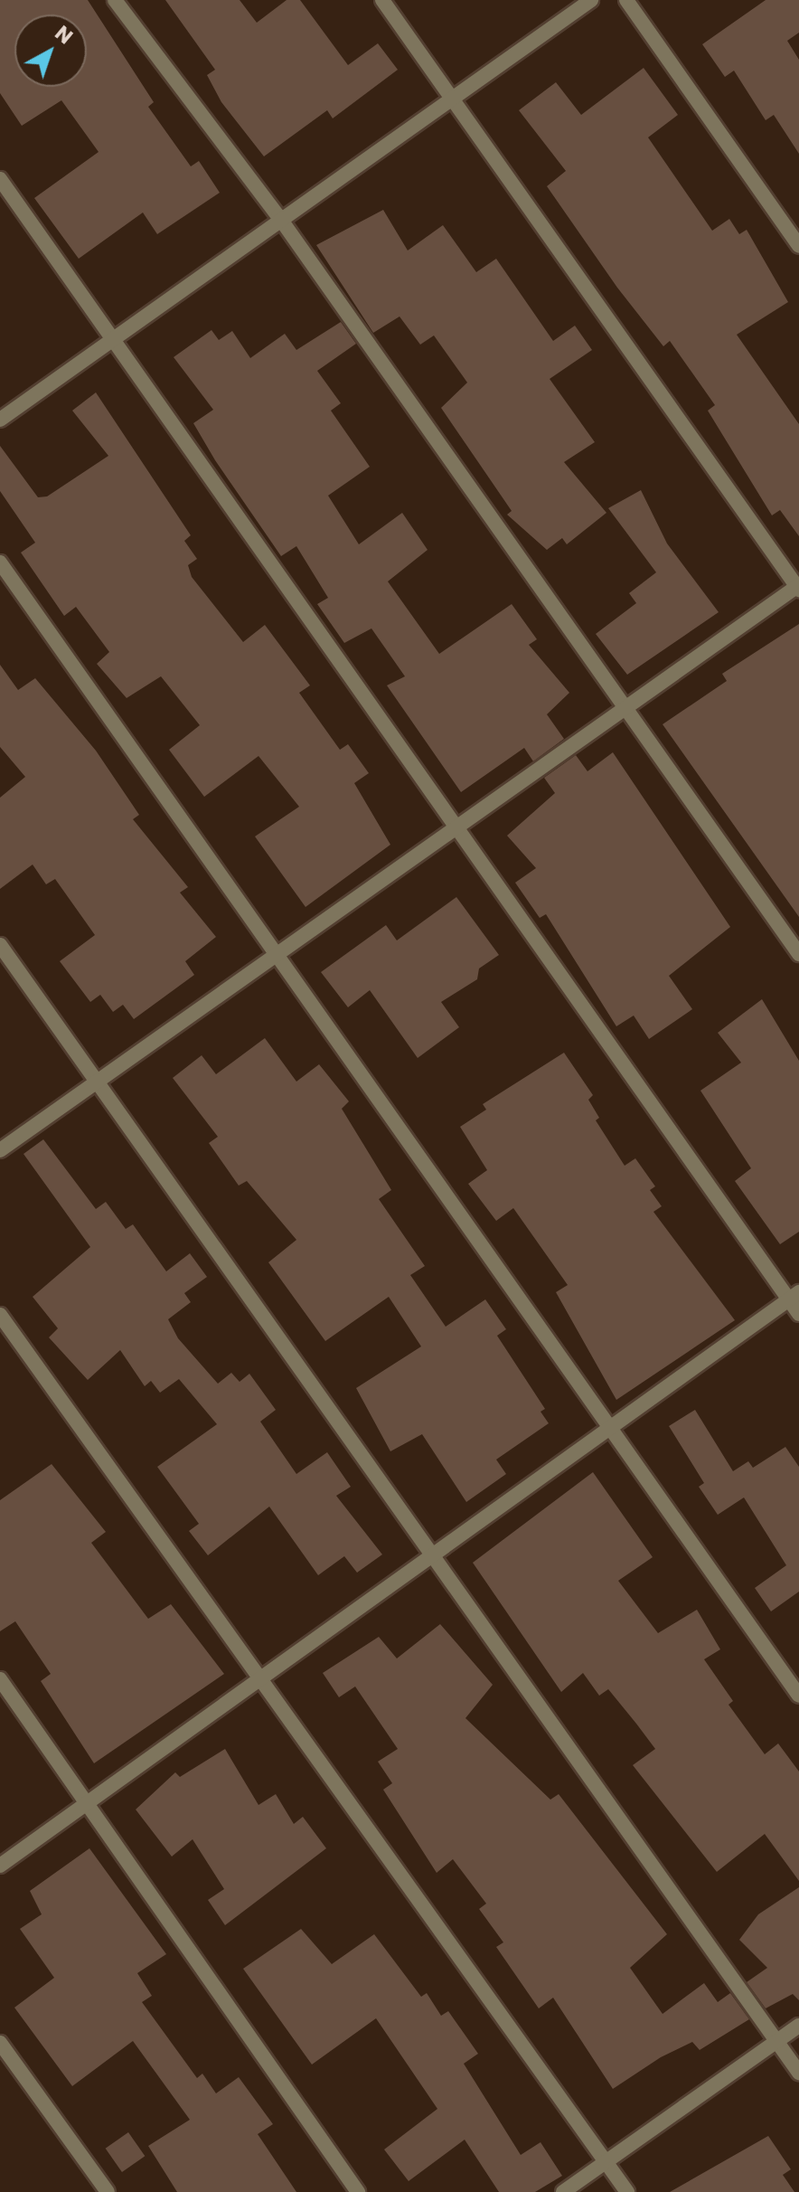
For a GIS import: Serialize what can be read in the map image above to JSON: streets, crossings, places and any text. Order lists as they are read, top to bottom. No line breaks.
{"north":"top right"}
